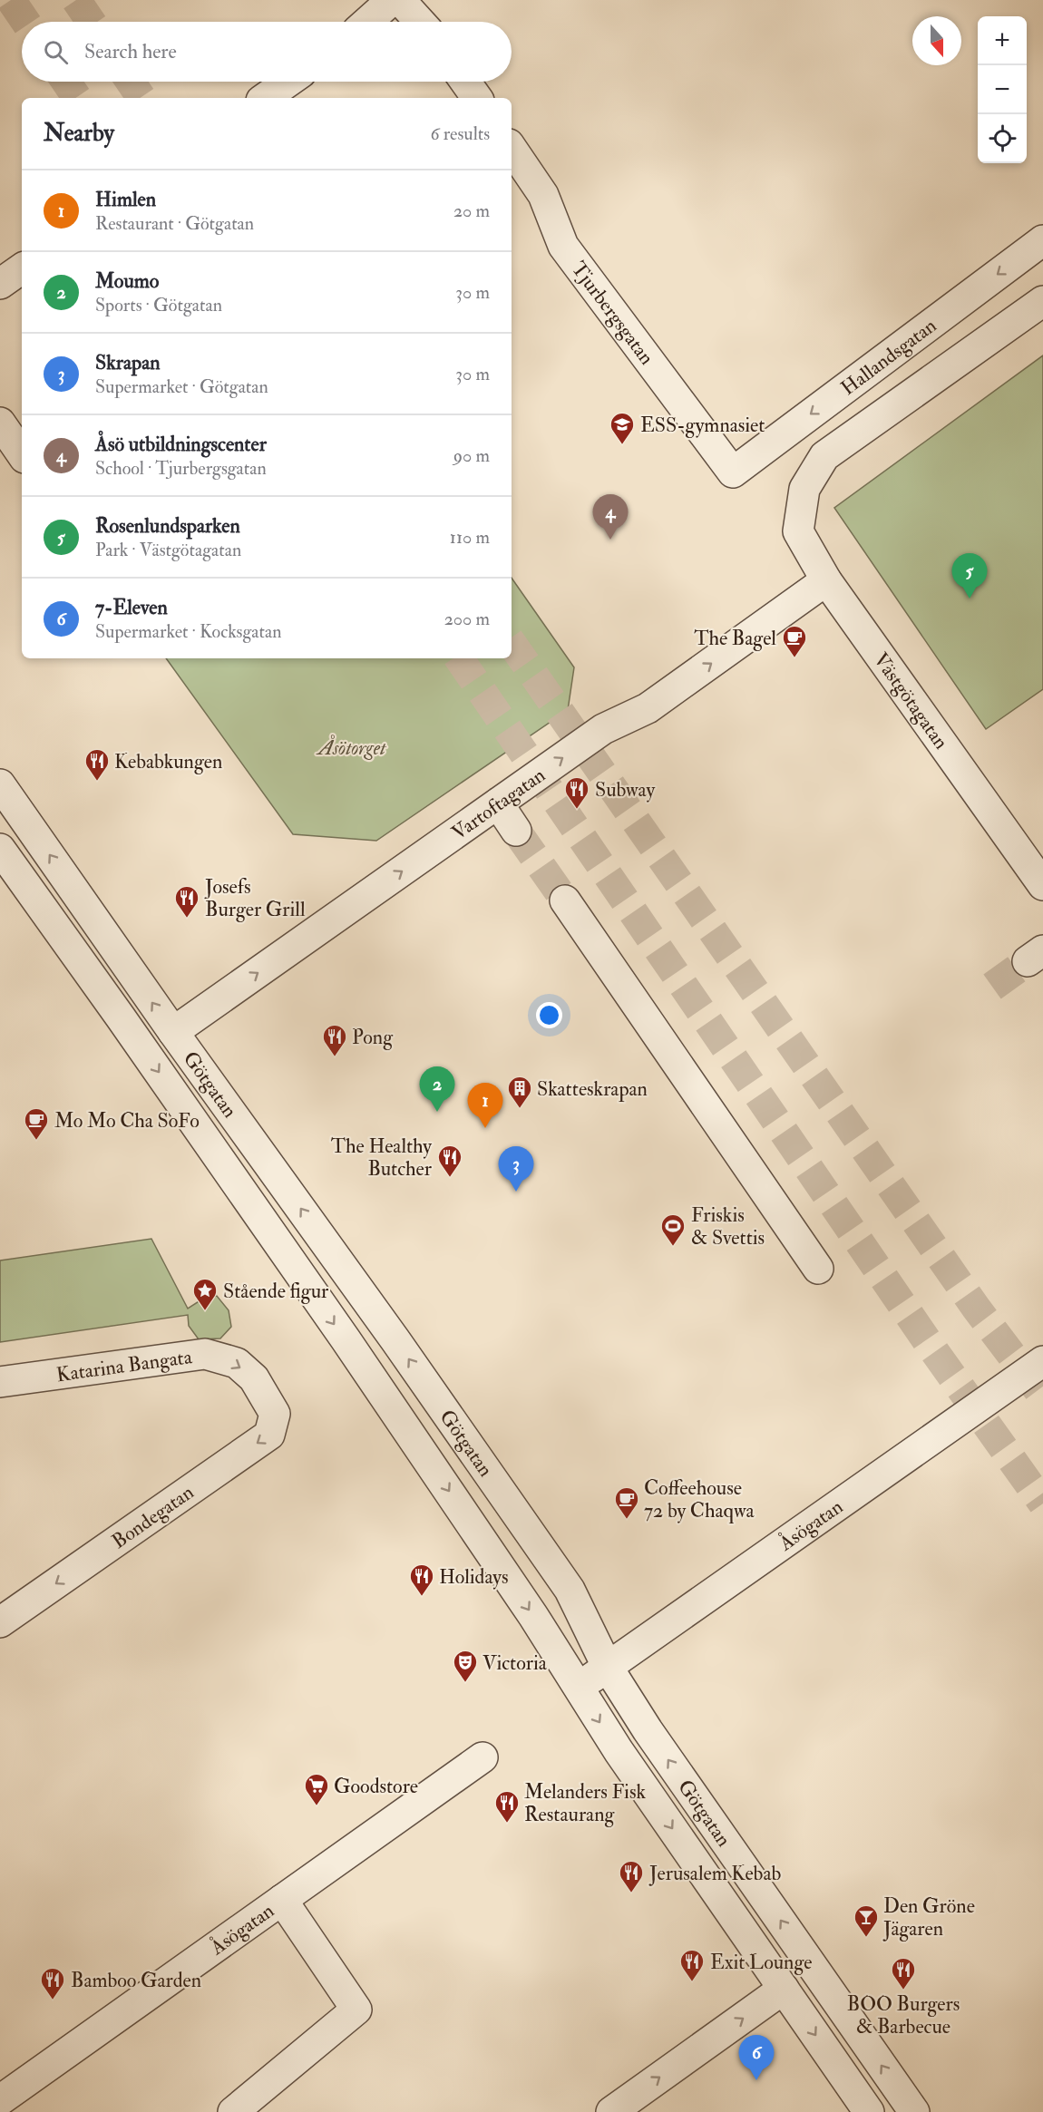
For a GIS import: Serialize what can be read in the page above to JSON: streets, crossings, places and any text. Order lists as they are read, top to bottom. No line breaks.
{"streets":{"street":["Tjurbergsgatan","Hallandsgatan","Västgötagatan","Vartoftagatan","Götgatan","Katarina Bangata","Bondegatan","Åsögatan"]},"crossings":[["Tjurbergsgatan","Hallandsgatan"],["Västgötagatan","Vartoftagatan"],["Vartoftagatan","Götgatan"],["Götgatan","Åsögatan"],["Katarina Bangata","Bondegatan"]],"one_way":["Hallandsgatan","Vartoftagatan","Katarina Bangata","Bondegatan"],"parks":["Åsötorget"],"places":{"school or university":["ESS-gymnasiet"],"cafe":["The Bagel","Mo Mo Cha SoFo","Coffeehouse 72 by Chaqwa"],"restaurant":["Kebabkungen","Subway","Josefs Burger Grill","Pong","The Healthy Butcher","Holidays","Melanders Fisk Restaurang","Jerusalem Kebab","Exit Lounge","BOO Burgers & Barbecue","Bamboo Garden"],"building":["Skatteskrapan"],"sports":["Friskis & Svettis"],"place":["Stående figur"],"theatre":["Victoria"],"supermarket":["Goodstore"],"bar":["Den Gröne Jägaren"]},"north":"bottom","page":{"map_buttons":["+","−"],"search":"Search here","heading":["Nearby","6 results"],"list":[{"mark":"1","name":"Himlen","note":"Restaurant · Götgatan","value":"20 m"},{"mark":"2","name":"Moumo","note":"Sports · Götgatan","value":"30 m"},{"mark":"3","name":"Skrapan","note":"Supermarket · Götgatan","value":"30 m"},{"mark":"4","name":"Åsö utbildningscenter","note":"School · Tjurbergsgatan","value":"90 m"},{"mark":"5","name":"Rosenlundsparken","note":"Park · Västgötagatan","value":"110 m"},{"mark":"6","name":"7-Eleven","note":"Supermarket · Kocksgatan","value":"200 m"}],"pins":["4","5","2","1","3","6"]}}
